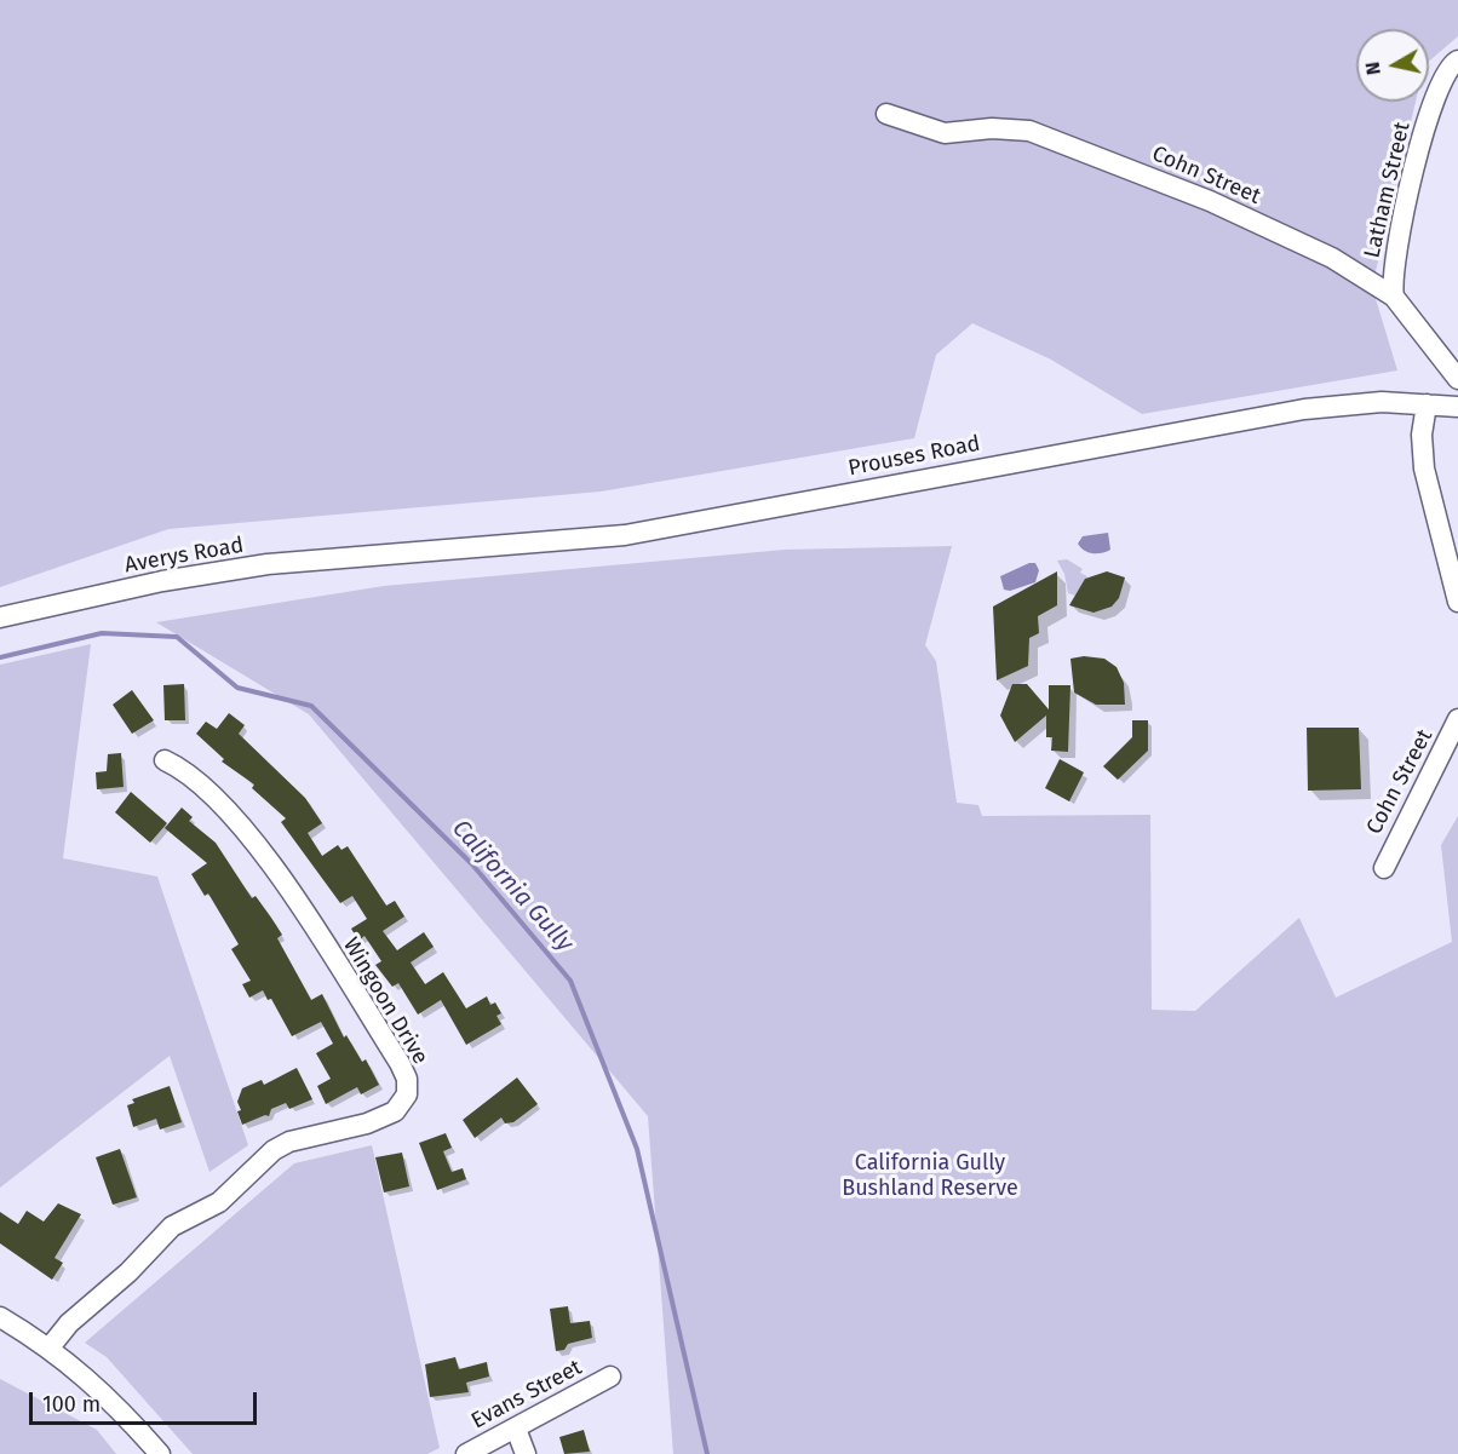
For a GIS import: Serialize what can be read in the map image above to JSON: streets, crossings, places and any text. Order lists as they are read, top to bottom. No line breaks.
{"streets":{"street":["Cohn Street","Latham Street","Prouses Road","Averys Road","Wingoon Drive","Evans Street"]},"crossings":[["Cohn Street","Latham Street"],["Prouses Road","Averys Road"]],"water":["California Gully"],"parks":["California Gully Bushland Reserve"],"scale_bar":"100 m","north":"left"}
